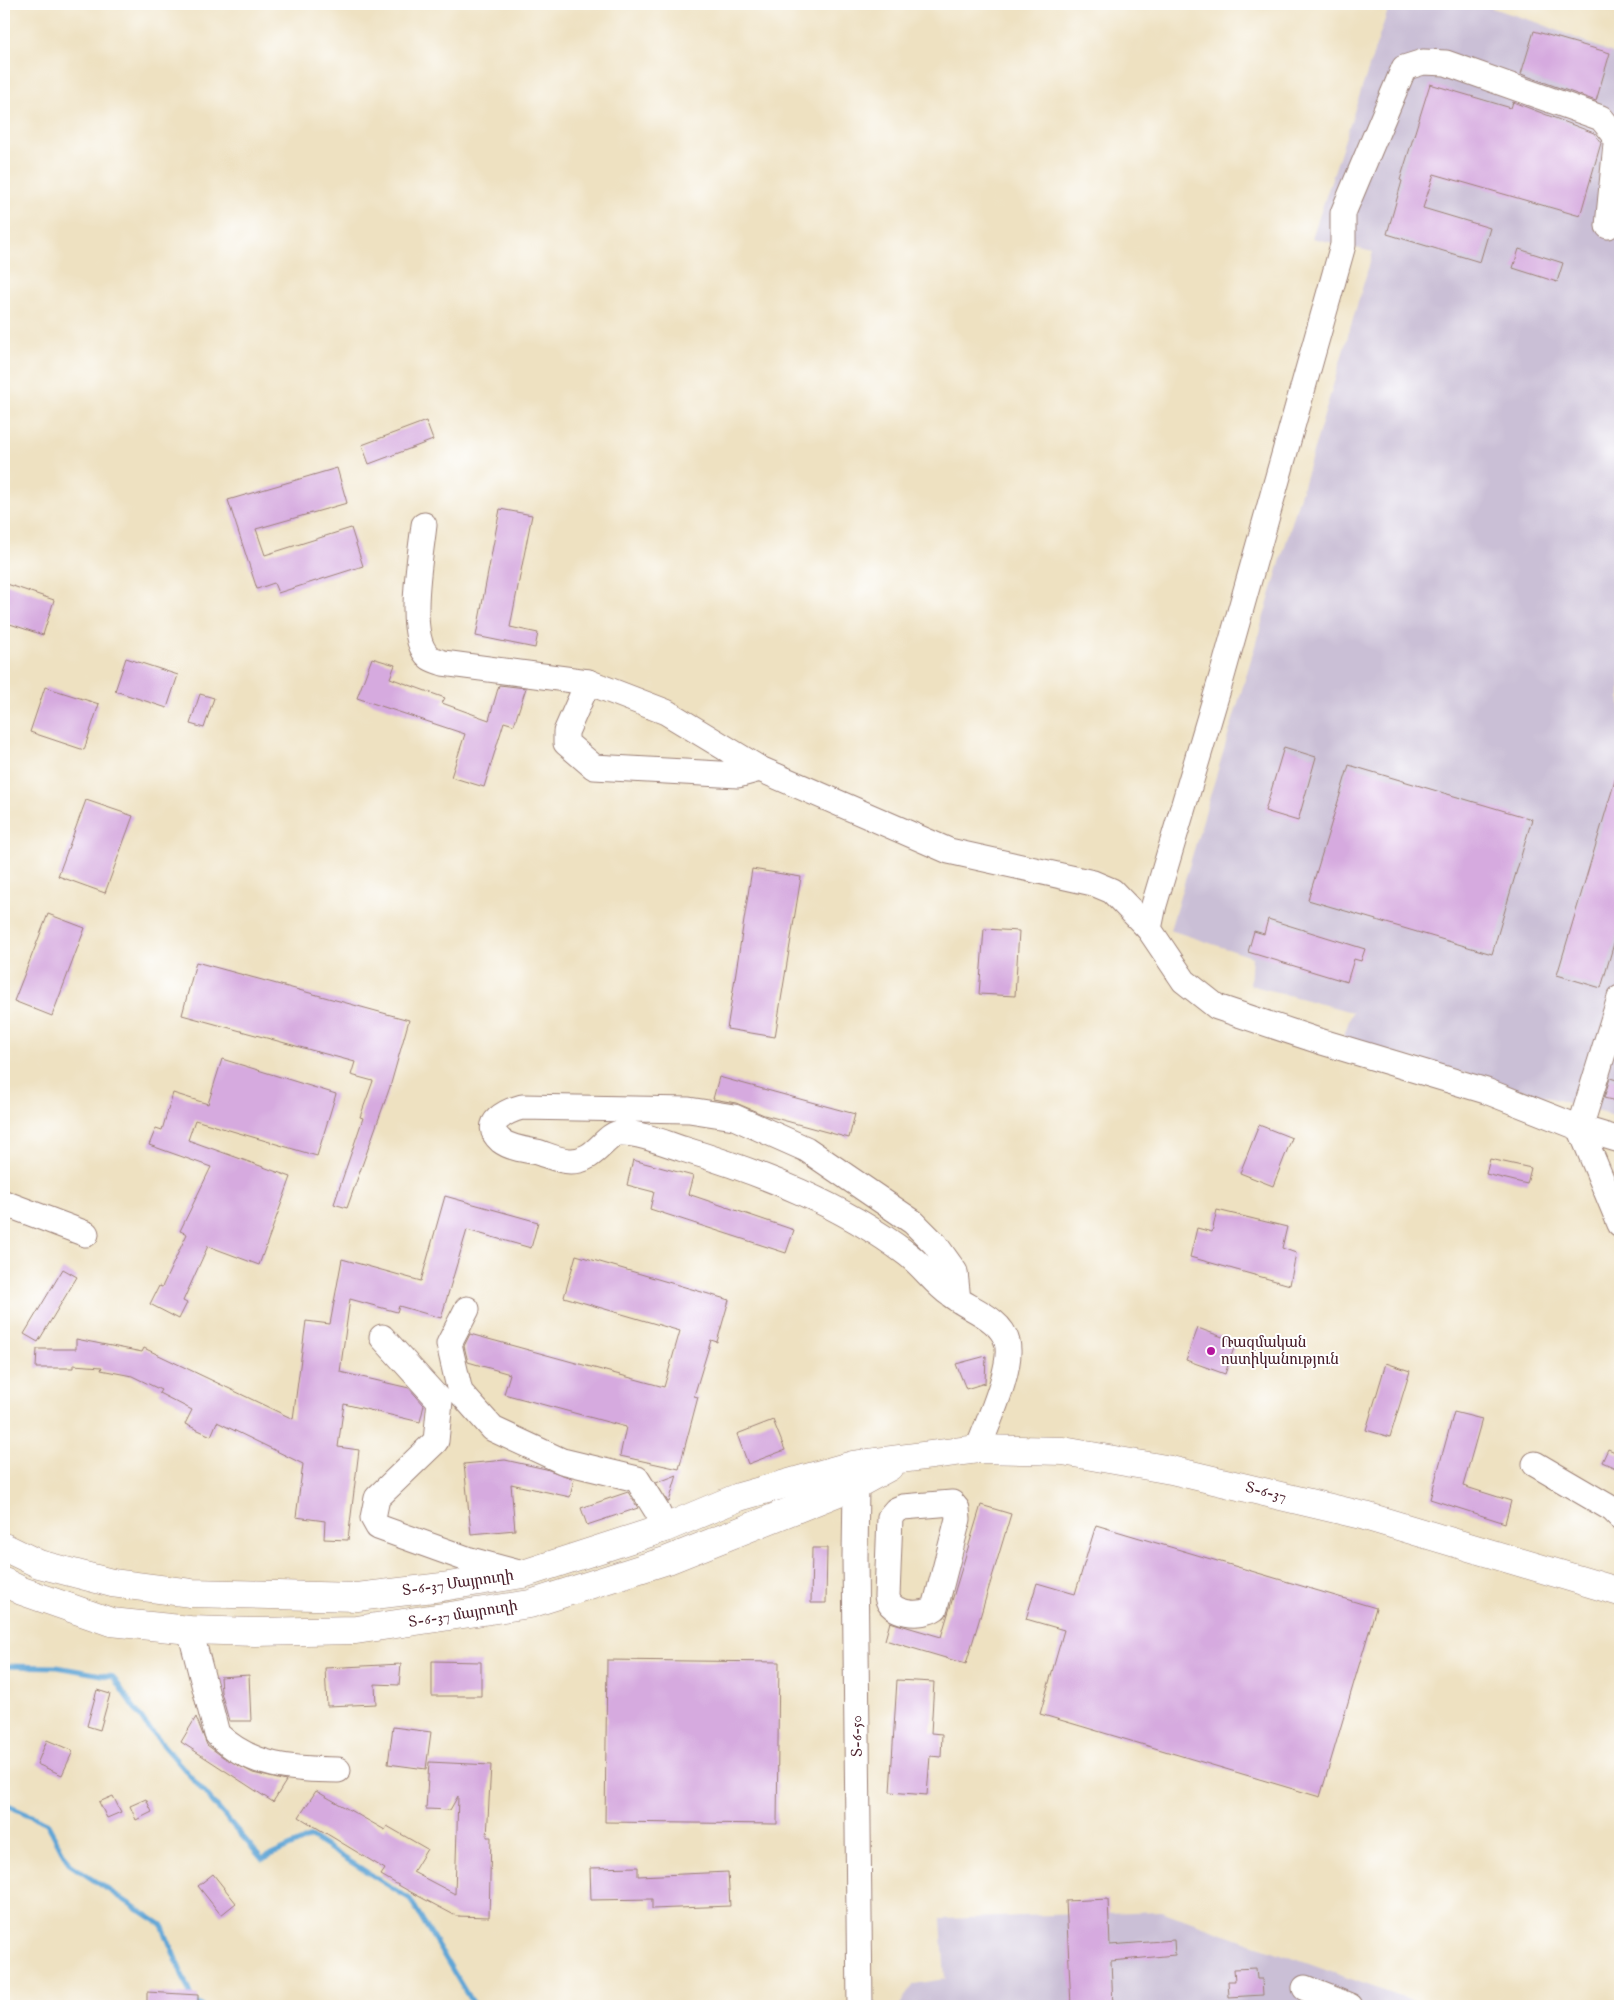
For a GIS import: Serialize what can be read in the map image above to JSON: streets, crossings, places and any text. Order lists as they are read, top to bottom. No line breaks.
{"streets":{"main road":["Տ-6-37","Տ-6-37 Մայրուղի","Տ-6-37 մայրուղի"],"street":["Տ-6-50"]},"crossings":[["Տ-6-37","Տ-6-37 մայրուղի"],["Տ-6-37 Մայրուղի","Տ-6-37 մայրուղի"],["Տ-6-37 Մայրուղի","Տ-6-50"],["Տ-6-37 մայրուղի","Տ-6-50"]],"places":["Ռազմական ոստիկանություն"]}
